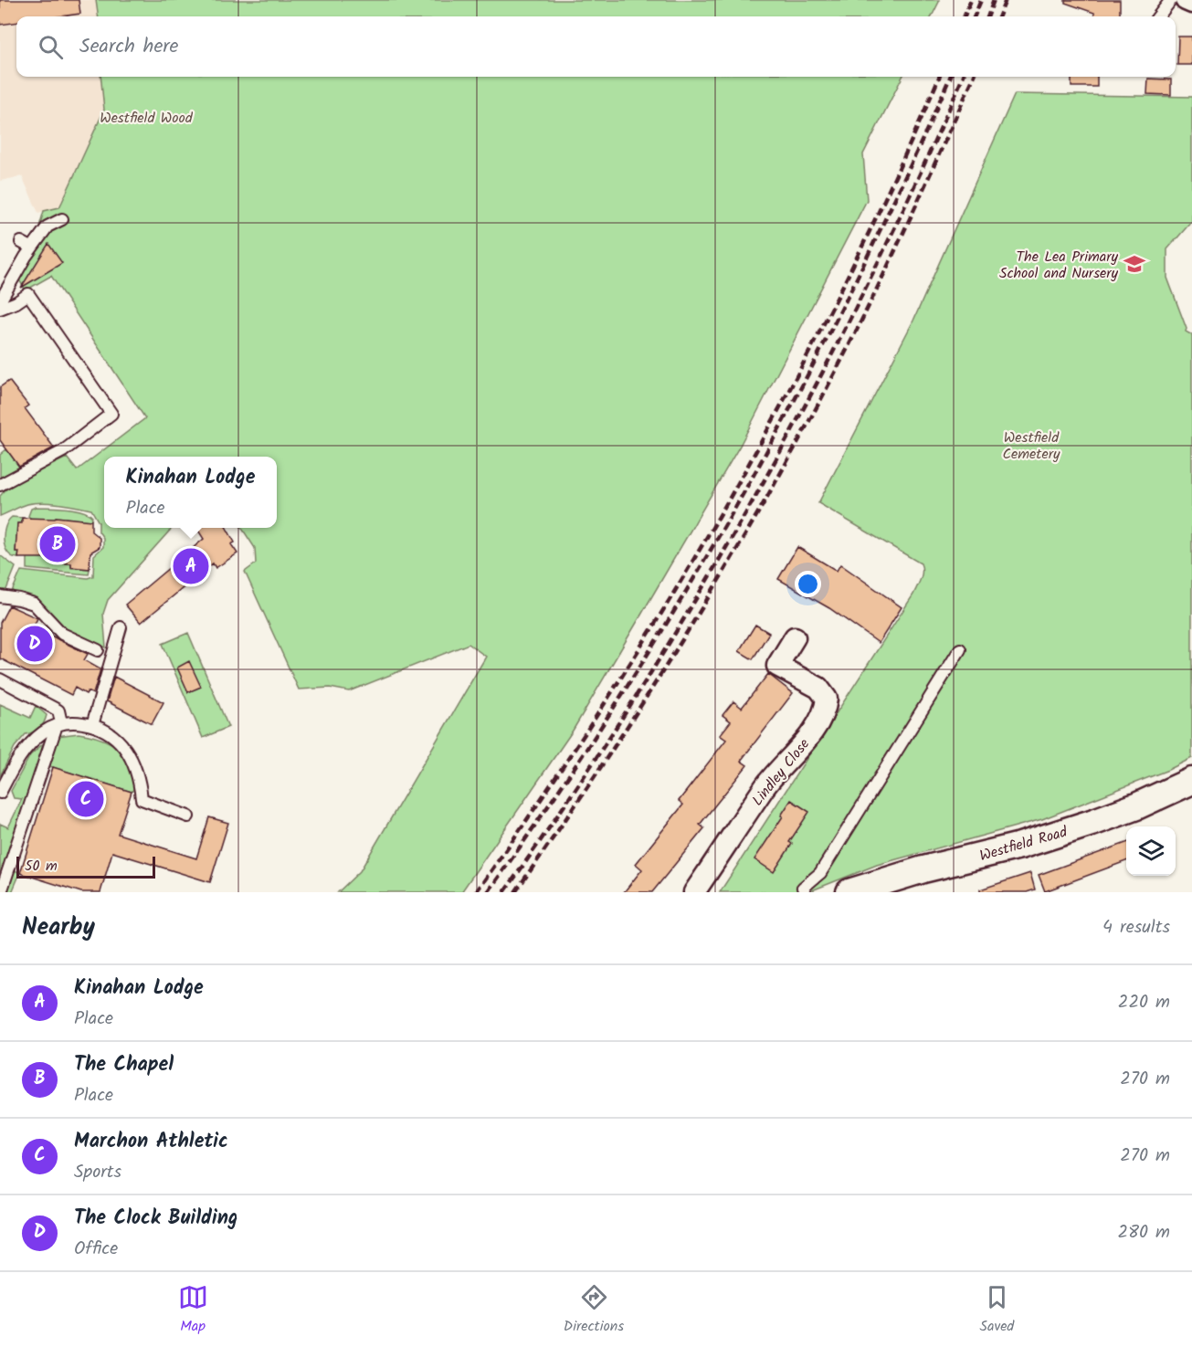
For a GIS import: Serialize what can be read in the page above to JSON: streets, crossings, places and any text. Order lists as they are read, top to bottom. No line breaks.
{"streets":{"street":["Lindley Close","Westfield Road"]},"parks":["Westfield Wood","Westfield Cemetery"],"places":{"school or university":["The Lea Primary School and Nursery"]},"scale_bar":"50 m","page":{"search":"Search here","popup":["Kinahan Lodge","Place"],"pins":["B","A","D","C"],"scale":"50 m","heading":["Nearby","4 results"],"list":[{"mark":"A","name":"Kinahan Lodge","note":"Place","value":"220 m"},{"mark":"B","name":"The Chapel","note":"Place","value":"270 m"},{"mark":"C","name":"Marchon Athletic","note":"Sports","value":"270 m"},{"mark":"D","name":"The Clock Building","note":"Office","value":"280 m"}],"nav":["Map","Directions","Saved"]}}
